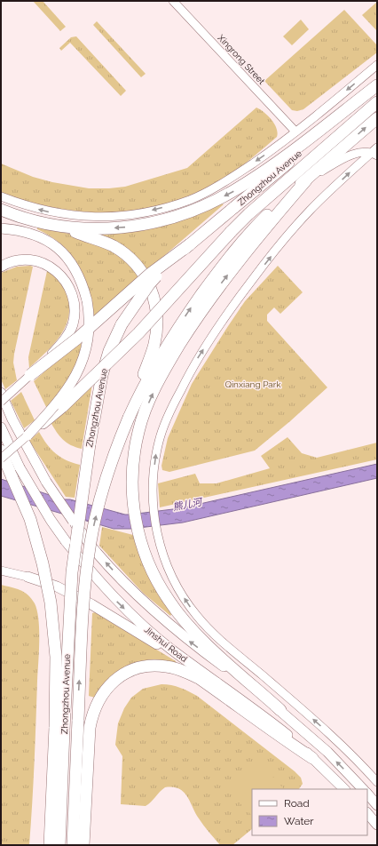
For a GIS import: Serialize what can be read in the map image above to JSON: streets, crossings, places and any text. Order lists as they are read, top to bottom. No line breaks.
{"streets":{"highway":["Zhongzhou Avenue"],"main road":["Jinshui Road"],"street":["Xingrong Street"]},"water":["熊儿河"],"parks":["Qinxiang Park"],"legend":["Road","Water"]}
